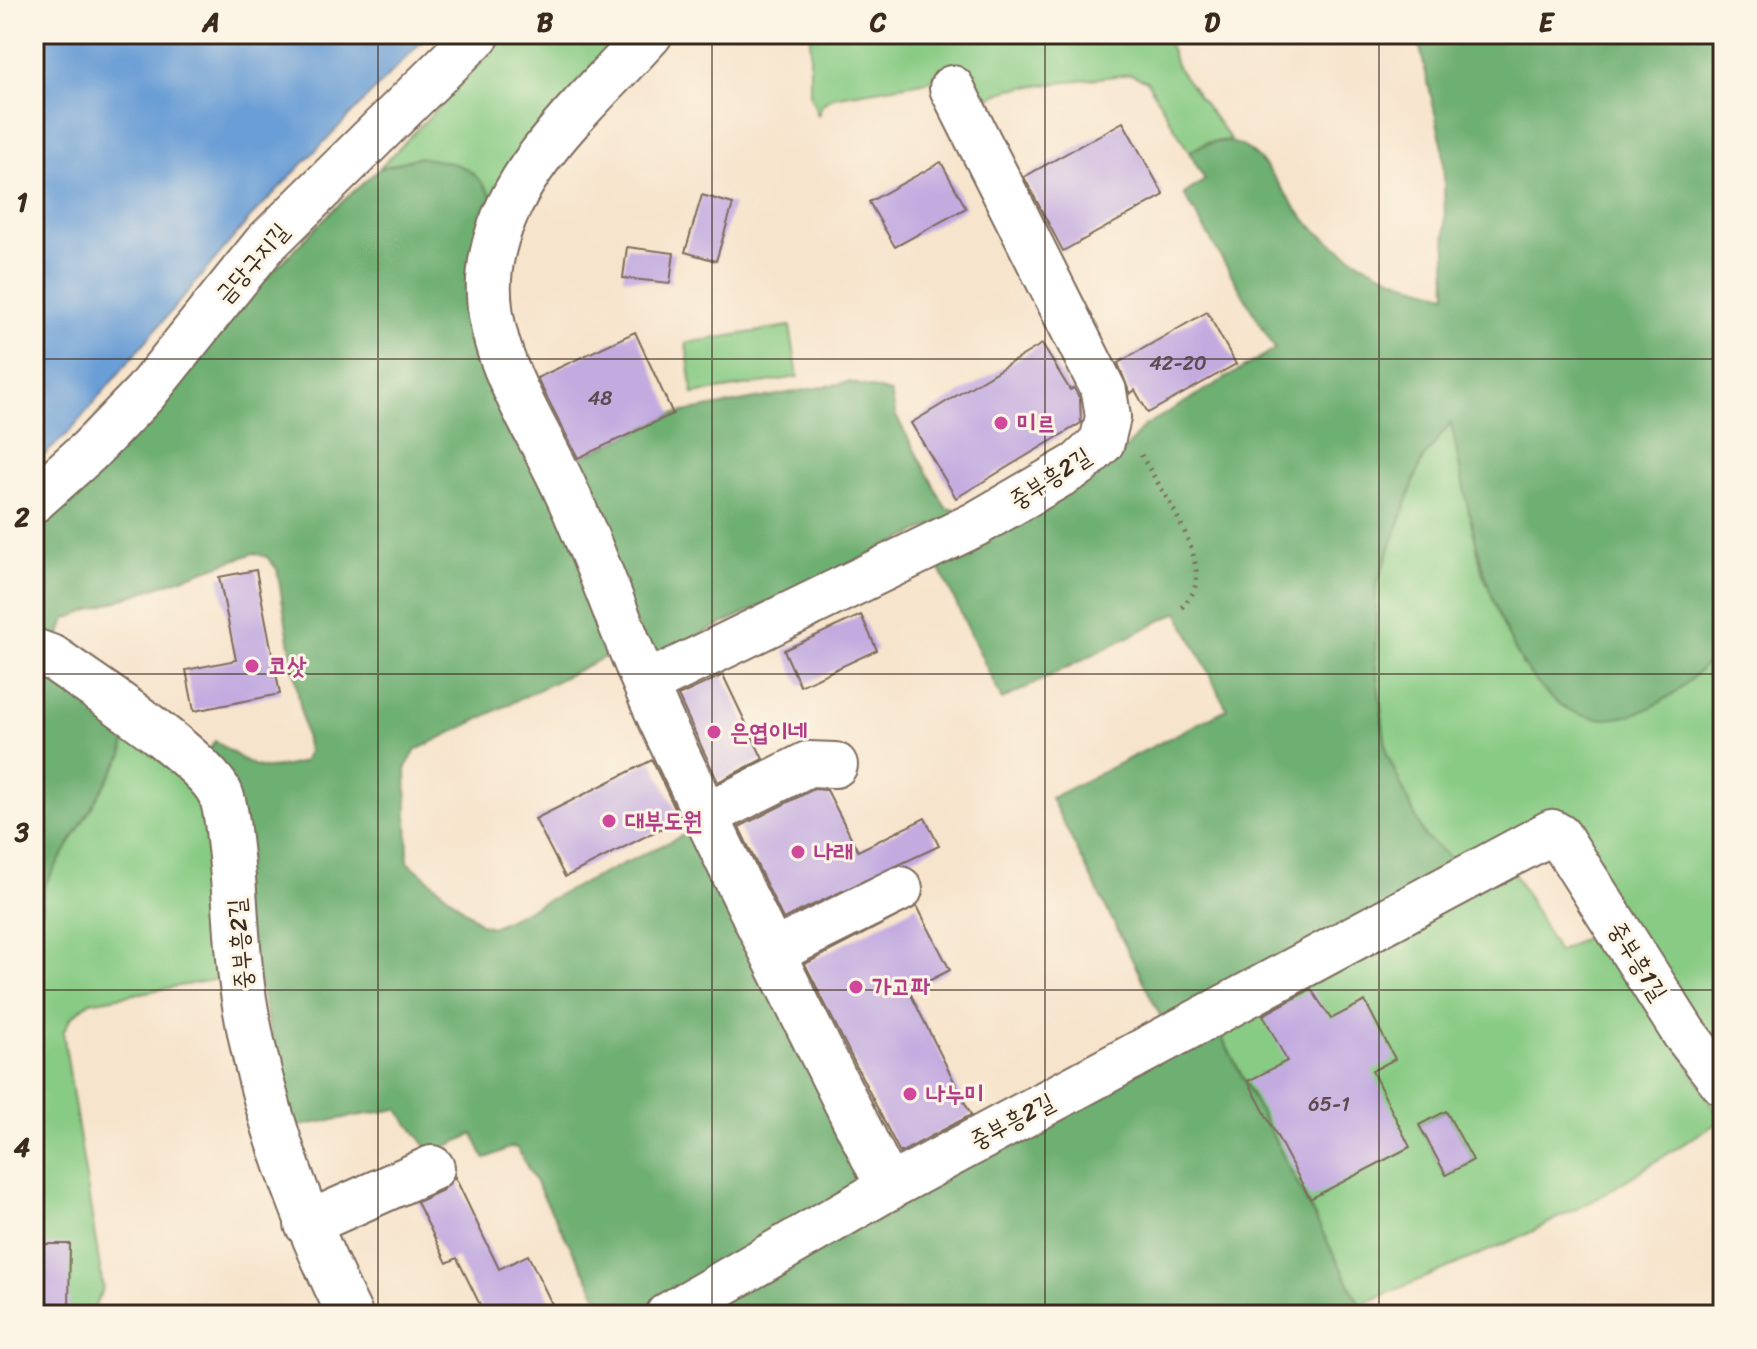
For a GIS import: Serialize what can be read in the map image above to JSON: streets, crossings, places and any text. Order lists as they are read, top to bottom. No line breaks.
{"streets":{"lane":["금당구지길","중부흥2길","중부흥1길"]},"crossings":[["중부흥2길","중부흥1길"]],"places":["미르","코삿","은엽이네","대부도원","나래","가고파","나누미"],"house_numbers":["42-20","48","65-1"],"grid":{"columns":["A","B","C","D","E"],"rows":["1","2","3","4"]}}
